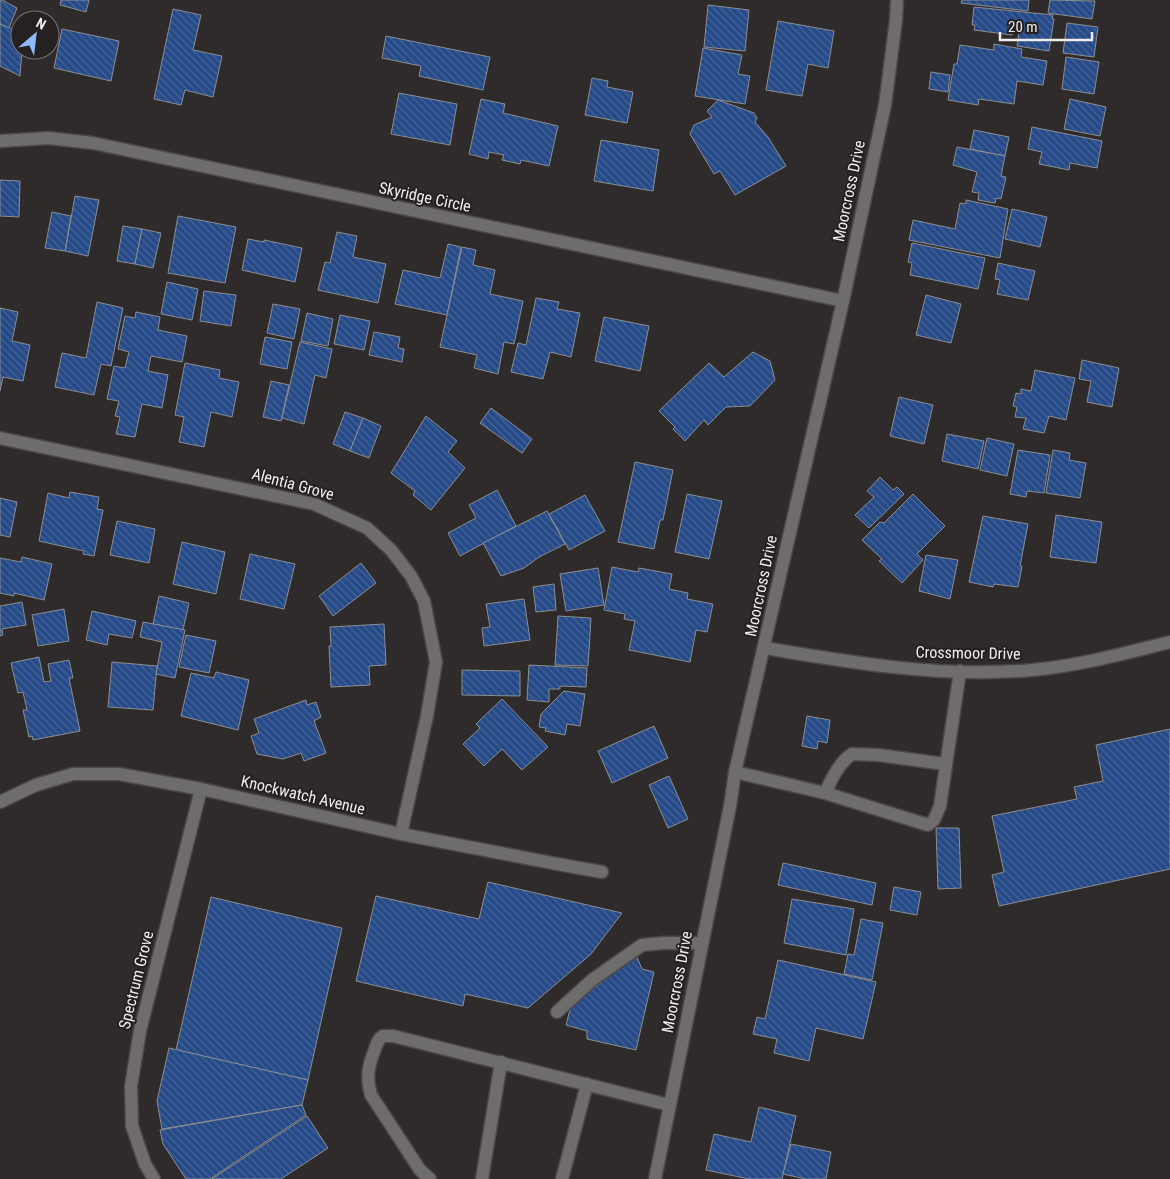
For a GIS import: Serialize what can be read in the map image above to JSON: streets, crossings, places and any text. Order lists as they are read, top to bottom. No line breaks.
{"streets":{"street":["Moorcross Drive","Skyridge Circle","Alentia Grove","Crossmoor Drive","Knockwatch Avenue","Spectrum Grove"]},"crossings":[["Moorcross Drive","Skyridge Circle"],["Moorcross Drive","Crossmoor Drive"],["Alentia Grove","Knockwatch Avenue"],["Knockwatch Avenue","Spectrum Grove"]],"scale_bar":"20 m","north":"top right"}
